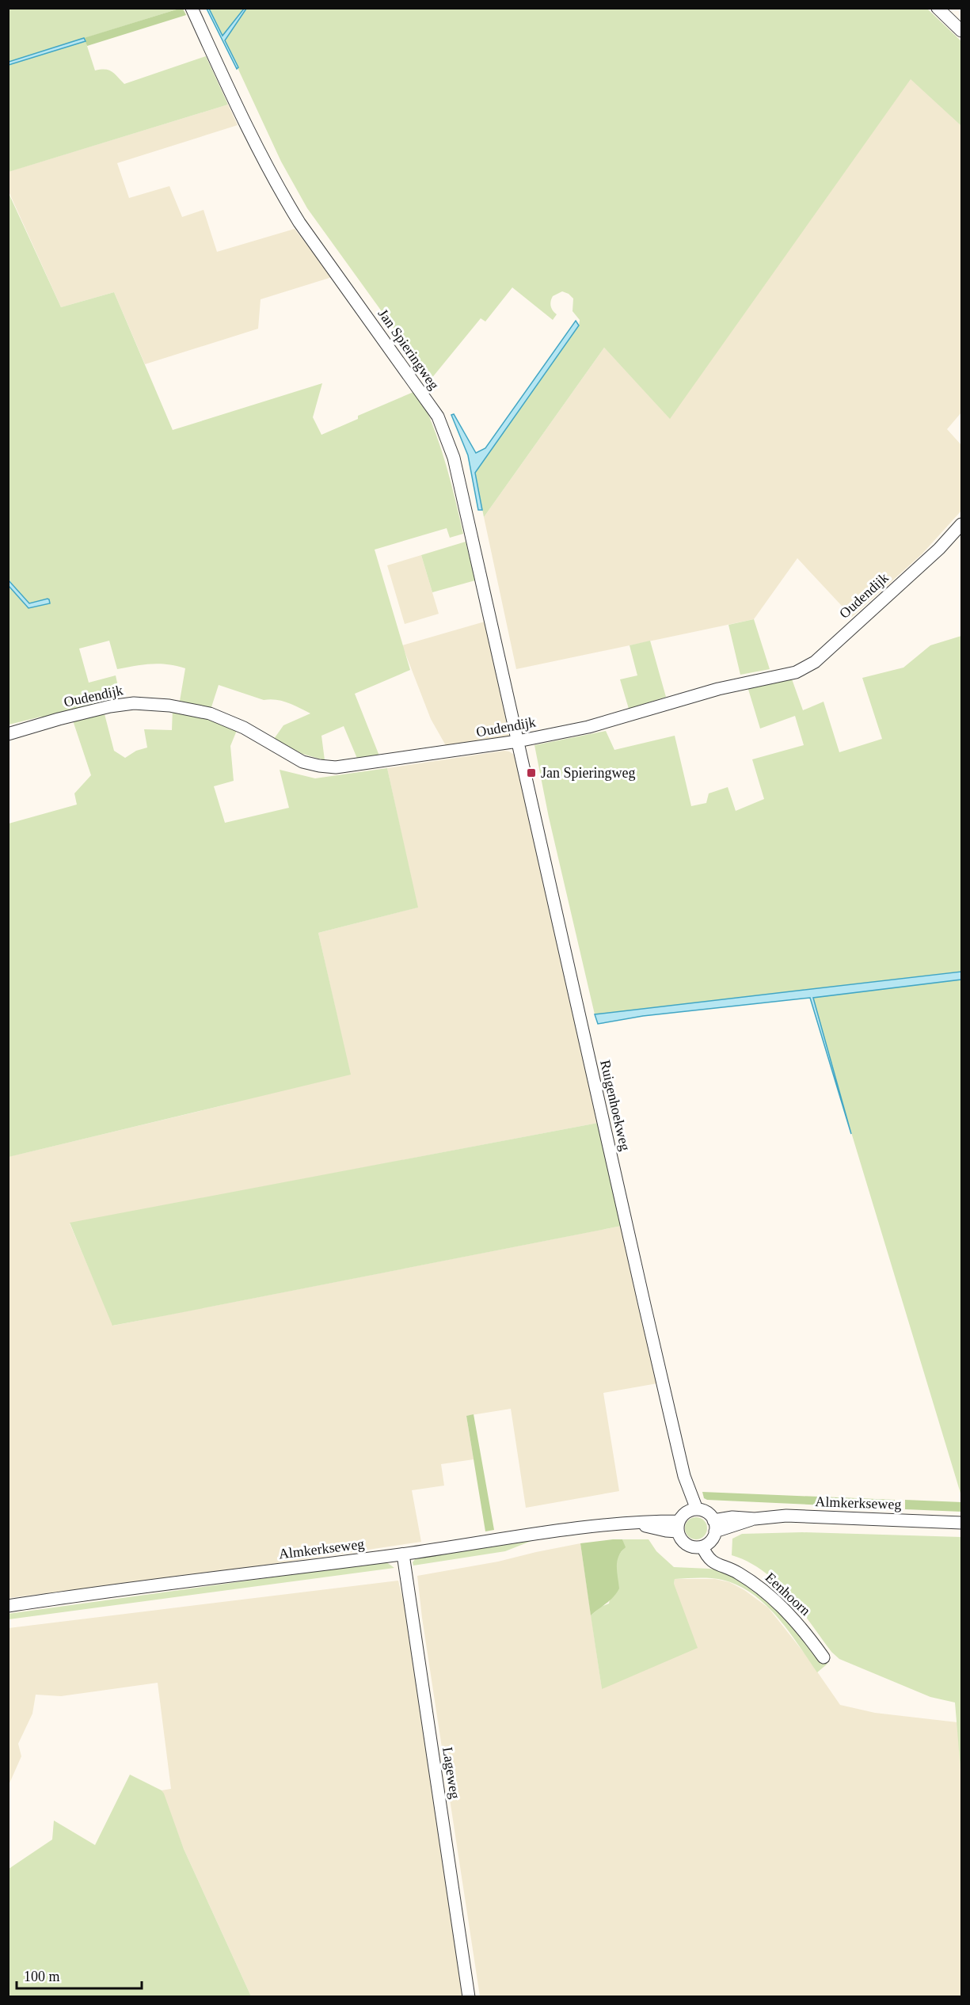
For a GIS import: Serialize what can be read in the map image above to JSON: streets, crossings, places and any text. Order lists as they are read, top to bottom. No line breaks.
{"streets":{"street":["Jan Spieringweg","Oudendijk","Ruigenhoekweg","Almkerkseweg","Eenhoorn","Lageweg"]},"crossings":[["Jan Spieringweg","Oudendijk"],["Jan Spieringweg","Ruigenhoekweg"],["Oudendijk","Ruigenhoekweg"],["Ruigenhoekweg","Almkerkseweg"],["Ruigenhoekweg","Eenhoorn"],["Almkerkseweg","Eenhoorn"],["Almkerkseweg","Lageweg"]],"places":{"transit":["Jan Spieringweg"]},"scale_bar":"100 m"}
